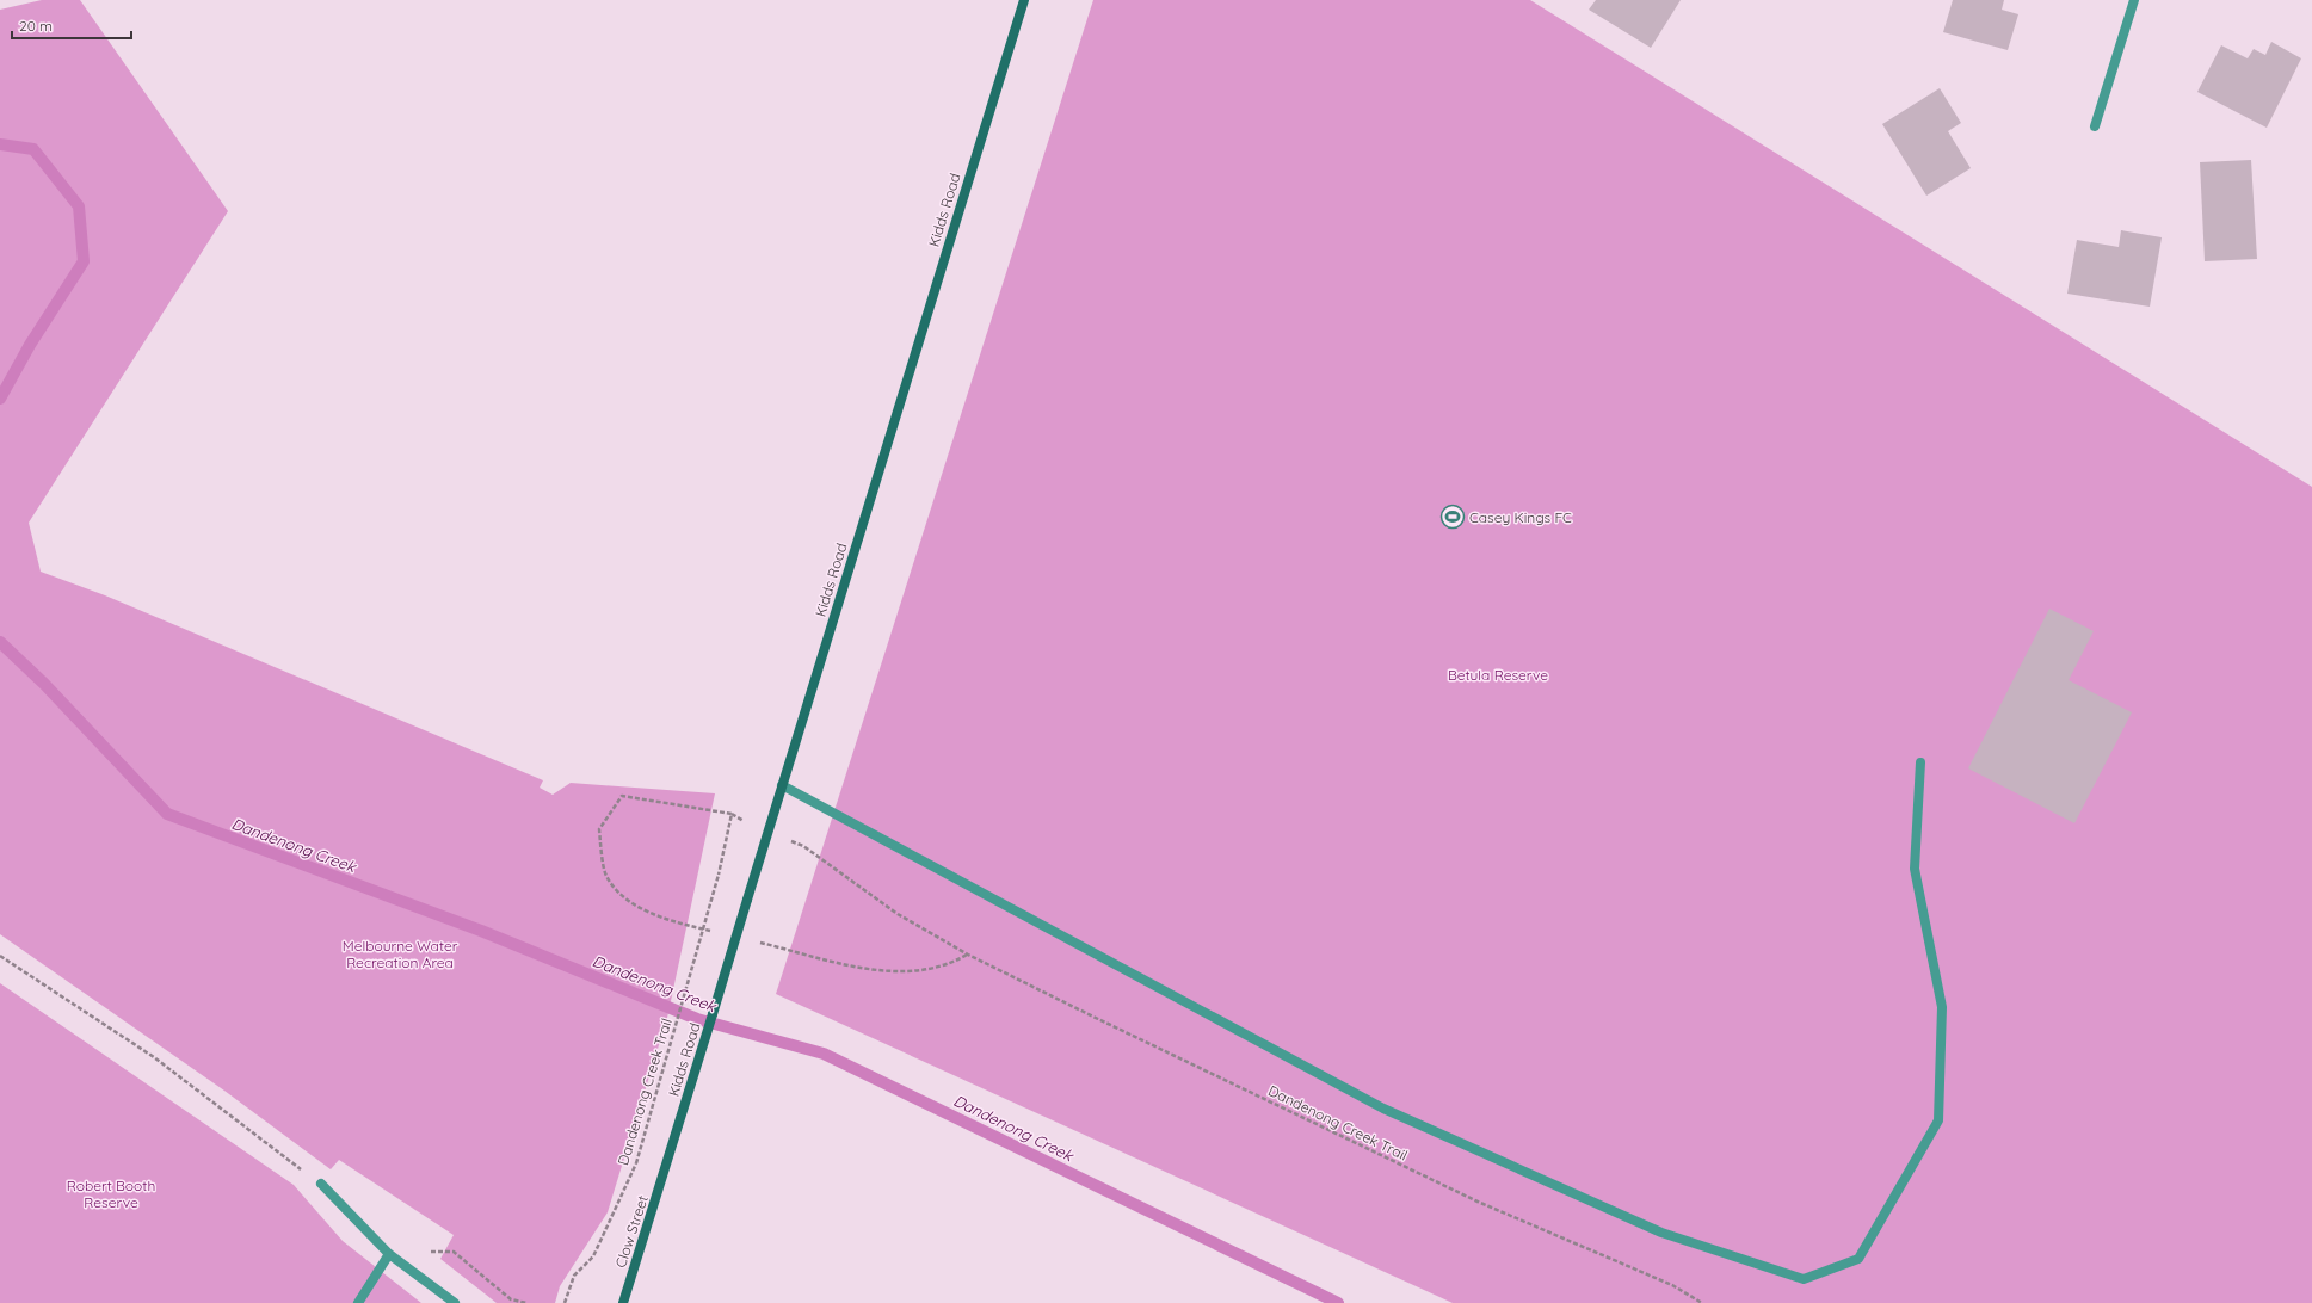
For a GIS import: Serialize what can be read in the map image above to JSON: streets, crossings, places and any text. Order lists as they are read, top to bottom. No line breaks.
{"streets":{"main road":["Kidds Road","Clow Street"],"path":["Dandenong Creek Trail"]},"crossings":[["Kidds Road","Dandenong Creek Trail"],["Kidds Road","Clow Street"]],"water":["Dandenong Creek"],"parks":["Betula Reserve","Melbourne Water Recreation Area","Robert Booth Reserve"],"places":{"sports":["Casey Kings FC"]},"scale_bar":"20 m"}
